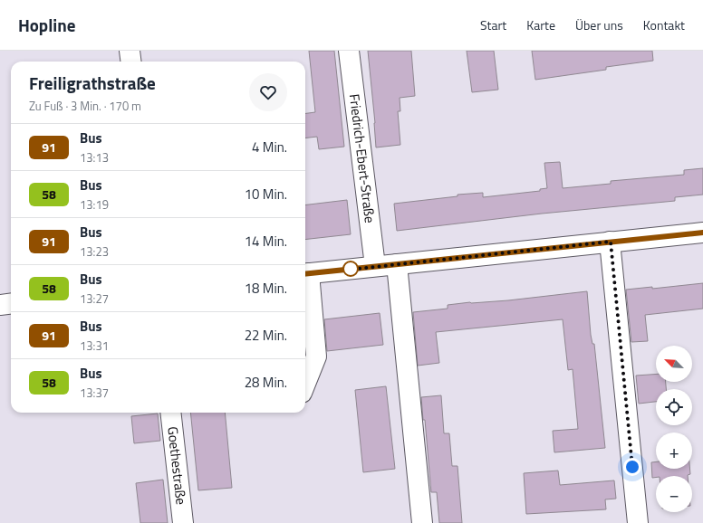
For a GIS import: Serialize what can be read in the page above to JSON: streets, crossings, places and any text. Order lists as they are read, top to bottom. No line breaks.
{"streets":{"street":["Friedrich-Ebert-Straße","Goethestraße"]},"lines":["bus line 91"],"north":"top left","page":{"header":"Hopline","nav":["Start","Karte","Über uns","Kontakt"],"heading":["Freiligrathstraße","Zu Fuß · 3 Min. · 170 m"],"list":[{"mark":"91","name":"Bus","note":"13:13","value":"4 Min."},{"mark":"58","name":"Bus","note":"13:19","value":"10 Min."},{"mark":"91","name":"Bus","note":"13:23","value":"14 Min."},{"mark":"58","name":"Bus","note":"13:27","value":"18 Min."},{"mark":"91","name":"Bus","note":"13:31","value":"22 Min."},{"mark":"58","name":"Bus","note":"13:37","value":"28 Min."}],"map_buttons":["+","−"]}}
